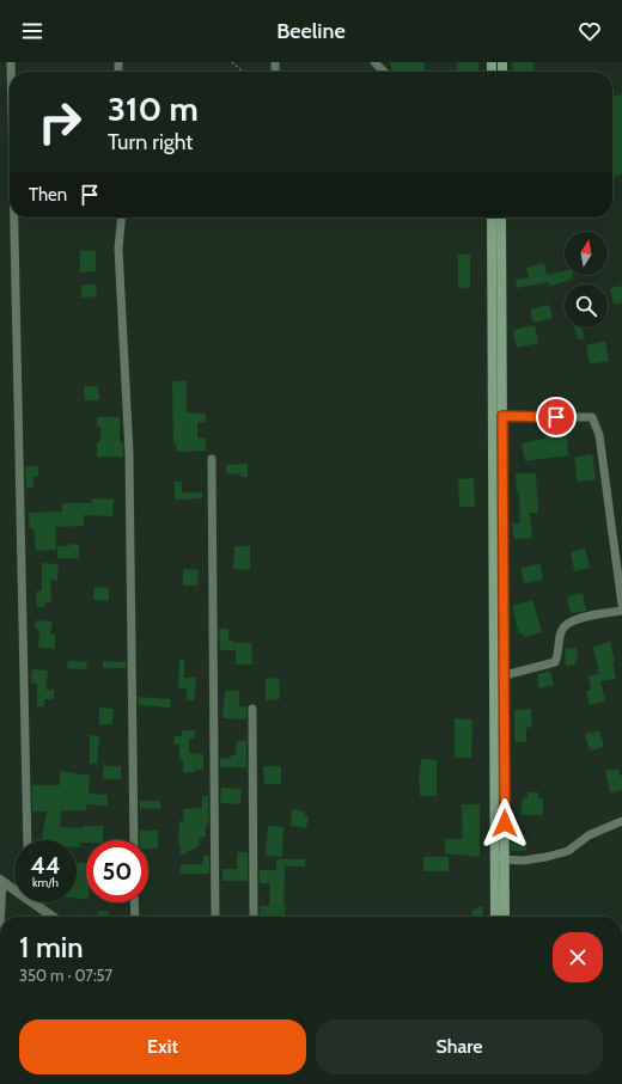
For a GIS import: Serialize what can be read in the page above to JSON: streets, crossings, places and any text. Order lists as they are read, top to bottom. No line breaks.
{"north":"top","page":{"header":"Beeline","turn":["310 m","Turn right"],"then":"Then","speed":"44 km/h","limit":"50","heading":["1 min","350 m · 07:57"],"buttons":["Exit","Share"]}}
